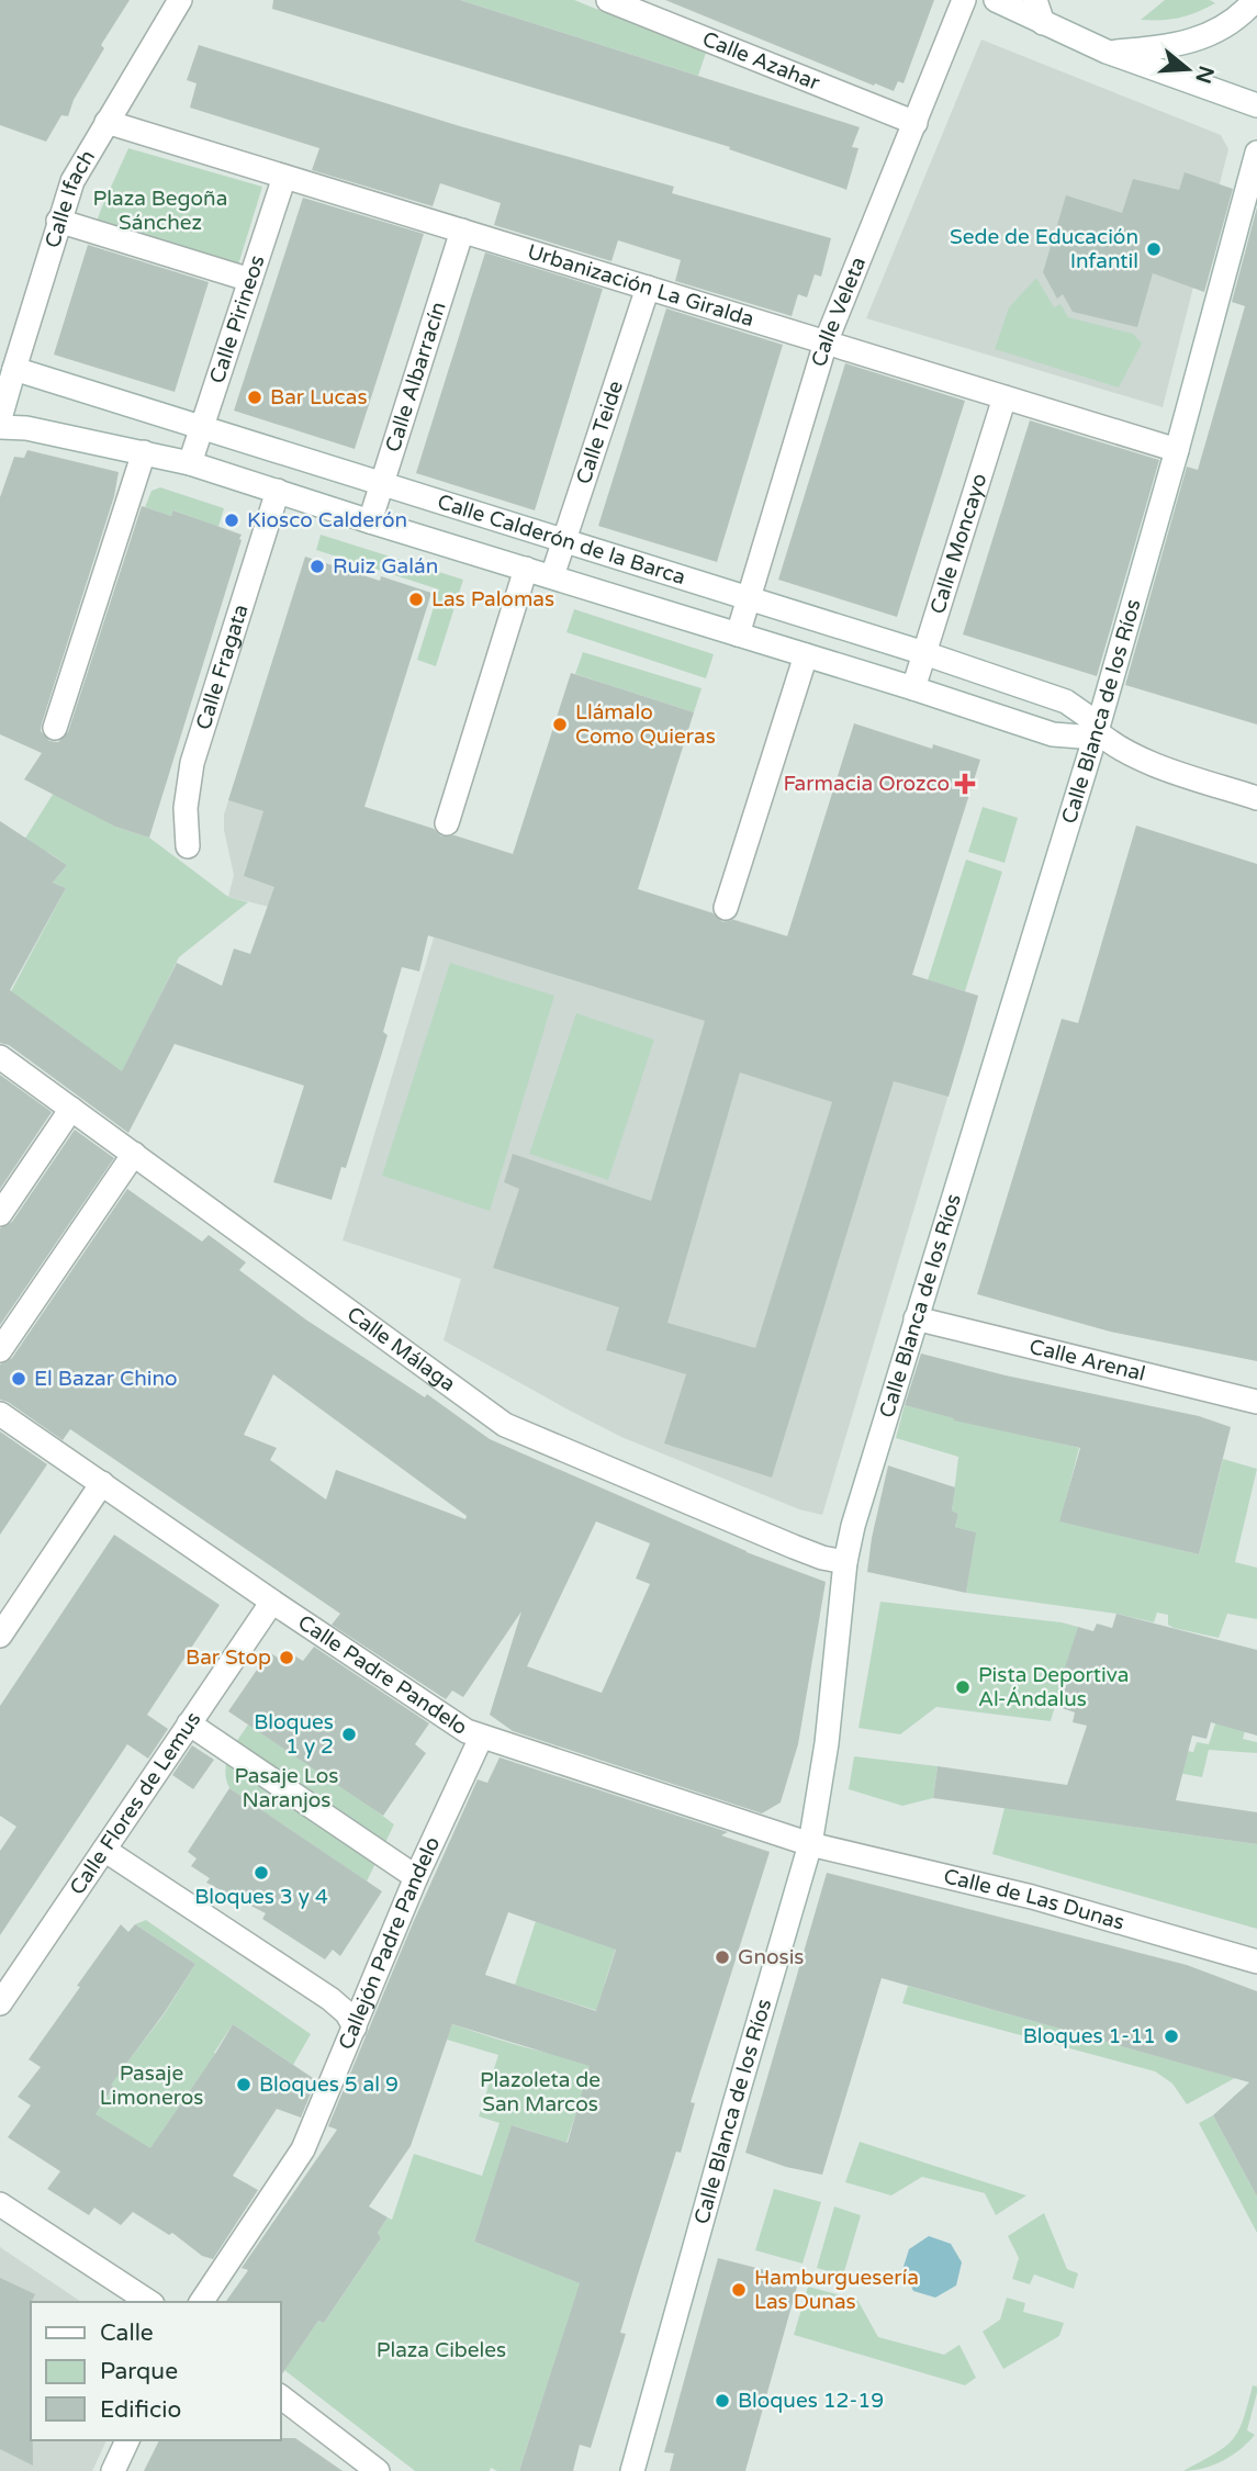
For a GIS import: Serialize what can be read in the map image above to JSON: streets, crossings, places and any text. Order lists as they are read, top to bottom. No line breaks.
{"streets":{"street":["Calle Azahar","Calle Ifach","Urbanización La Giralda","Calle Veleta","Calle Pirineos","Calle Albarracín","Calle Teide","Calle Calderón de la Barca","Calle Moncayo","Calle Fragata","Calle Blanca de los Ríos","Calle Málaga","Calle Arenal","Calle Padre Pandelo","Calle Flores de Lemus","Calle de Las Dunas","Callejón Padre Pandelo"]},"crossings":[["Calle Azahar","Calle Veleta"],["Calle Ifach","Urbanización La Giralda"],["Calle Ifach","Calle Calderón de la Barca"],["Urbanización La Giralda","Calle Veleta"],["Urbanización La Giralda","Calle Pirineos"],["Urbanización La Giralda","Calle Albarracín"],["Urbanización La Giralda","Calle Teide"],["Urbanización La Giralda","Calle Moncayo"],["Urbanización La Giralda","Calle Blanca de los Ríos"],["Calle Veleta","Calle Calderón de la Barca"],["Calle Pirineos","Calle Calderón de la Barca"],["Calle Albarracín","Calle Calderón de la Barca"],["Calle Teide","Calle Calderón de la Barca"],["Calle Calderón de la Barca","Calle Moncayo"],["Calle Calderón de la Barca","Calle Fragata"],["Calle Calderón de la Barca","Calle Blanca de los Ríos"],["Calle Blanca de los Ríos","Calle Málaga"],["Calle Blanca de los Ríos","Calle Arenal"],["Calle Blanca de los Ríos","Calle Padre Pandelo"],["Calle Blanca de los Ríos","Calle de Las Dunas"],["Calle Padre Pandelo","Calle Flores de Lemus"],["Calle Padre Pandelo","Calle de Las Dunas"],["Calle Padre Pandelo","Callejón Padre Pandelo"]],"parks":["Plaza Begoña Sánchez","Pasaje Los Naranjos","Pasaje Limoneros","Plazoleta de San Marcos","Plaza Cibeles"],"places":{"other":["Sede de Educación Infantil","Bar Lucas","Kiosco Calderón","Ruiz Galán","Las Palomas","Llámalo Como Quieras","El Bazar Chino","Bar Stop","Pista Deportiva Al-Ándalus","Bloques 1 y 2","Bloques 3 y 4","Gnosis","Bloques 1-11","Bloques 5 al 9","Hamburguesería Las Dunas","Bloques 12-19"],"health":["Farmacia Orozco"]},"legend":["Calle","Parque","Edificio"],"north":"right"}
